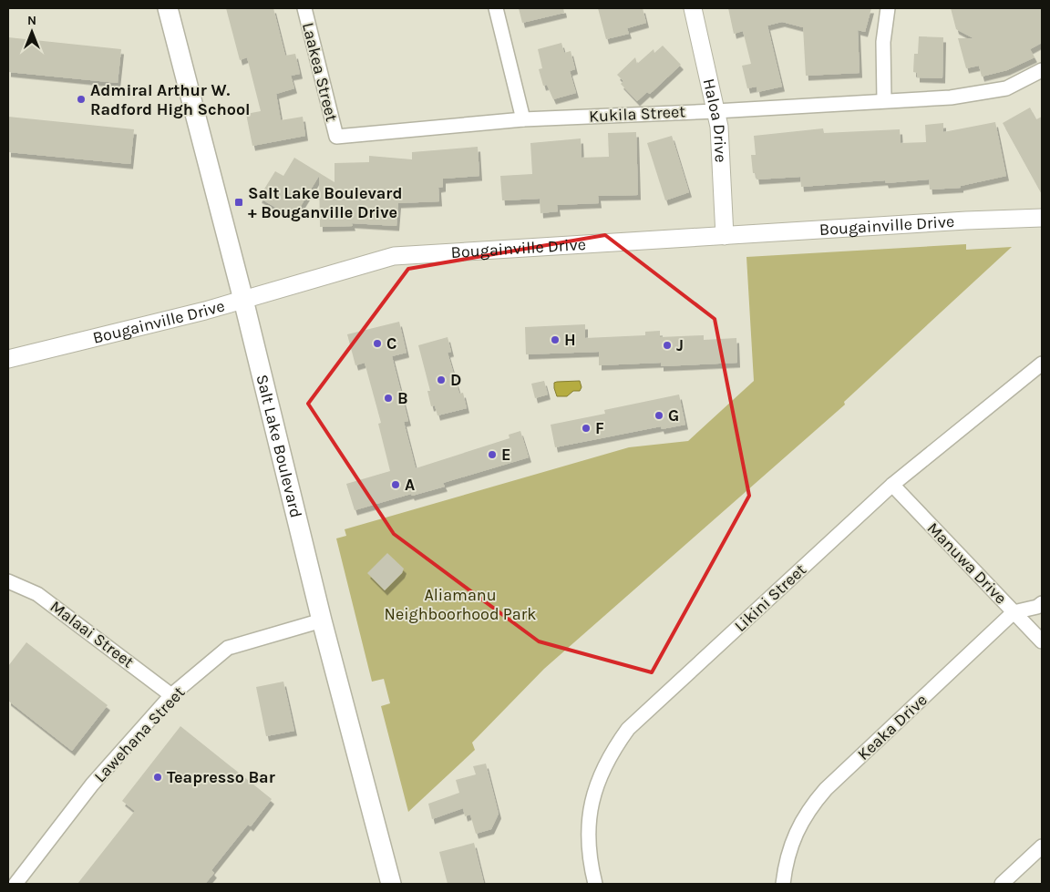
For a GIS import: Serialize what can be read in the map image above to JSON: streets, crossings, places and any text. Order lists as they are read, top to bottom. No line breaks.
{"streets":{"main road":["Salt Lake Boulevard"],"street":["Laakea Street","Kukila Street","Haloa Drive","Bougainville Drive","Manuwa Drive","Likini Street","Malaai Street","Keaka Drive","Lawehana Street"]},"crossings":[["Laakea Street","Kukila Street"],["Kukila Street","Haloa Drive"],["Haloa Drive","Bougainville Drive"],["Bougainville Drive","Salt Lake Boulevard"],["Salt Lake Boulevard","Lawehana Street"],["Manuwa Drive","Likini Street"],["Manuwa Drive","Keaka Drive"],["Malaai Street","Lawehana Street"]],"parks":["Aliamanu Neighboorhood Park"],"places":{"other":["Admiral Arthur W. Radford High School","H","C","J","D","B","G","F","E","A","Teapresso Bar"],"transit":["Salt Lake Boulevard + Bouganville Drive"]},"north":"top"}
